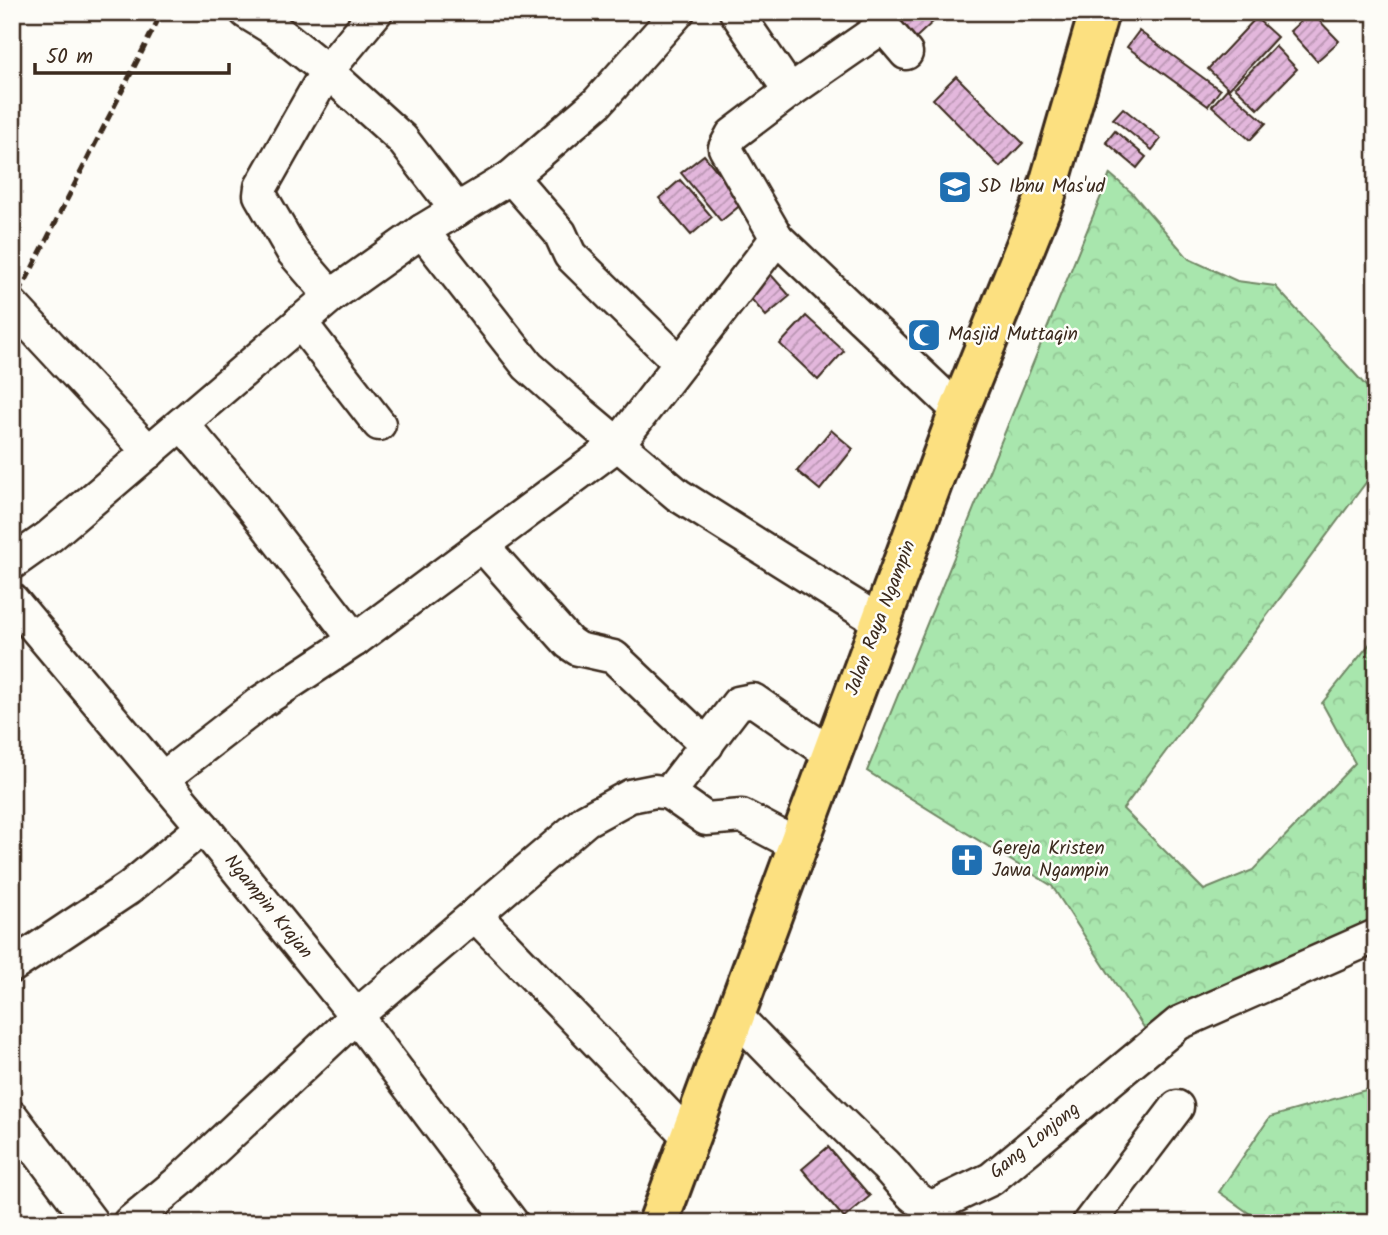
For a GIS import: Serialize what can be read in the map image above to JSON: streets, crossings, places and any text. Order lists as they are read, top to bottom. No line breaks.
{"streets":{"main road":["Jalan Raya Ngampin"],"street":["Ngampin Krajan","Gang Lonjong"]},"crossings":[["Jalan Raya Ngampin","Gang Lonjong"]],"places":{"school or university":["SD Ibnu Mas'ud"],"mosque":["Masjid Muttaqin"],"church":["Gereja Kristen Jawa Ngampin"]},"scale_bar":"50 m"}
